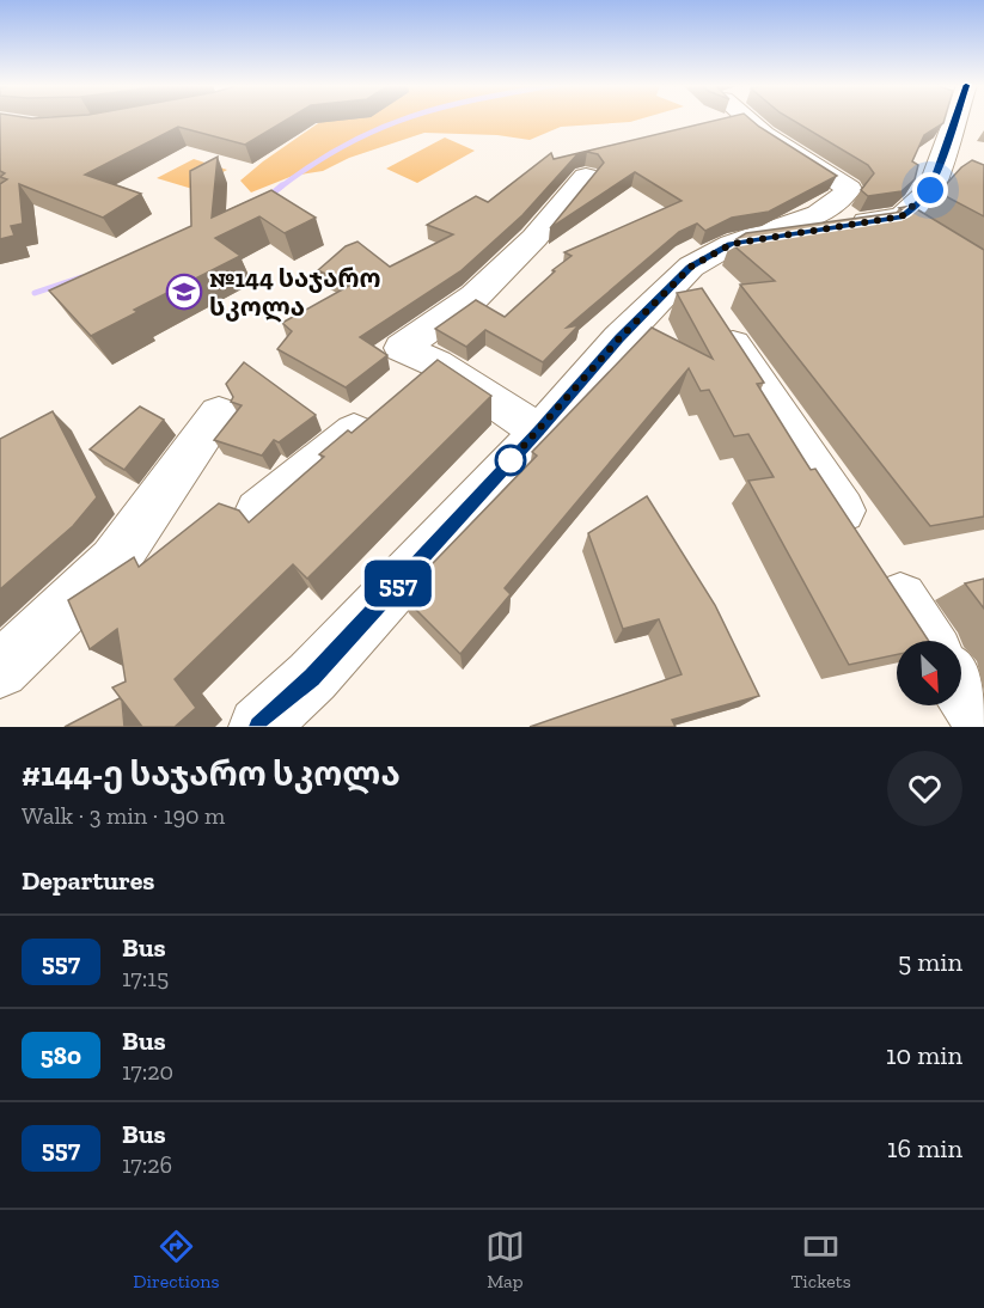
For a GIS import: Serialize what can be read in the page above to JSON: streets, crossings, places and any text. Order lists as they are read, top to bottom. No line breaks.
{"places":{"school or university":["№144 საჯარო სკოლა"]},"lines":["bus line 557"],"north":"bottom right","page":{"on_map":"557","heading":[["#144-ე საჯარო სკოლა","Walk · 3 min · 190 m"],"Departures"],"list":[{"mark":"557","name":"Bus","note":"17:15","value":"5 min"},{"mark":"580","name":"Bus","note":"17:20","value":"10 min"},{"mark":"557","name":"Bus","note":"17:26","value":"16 min"}],"tabs":["Directions","Map","Tickets"]}}
